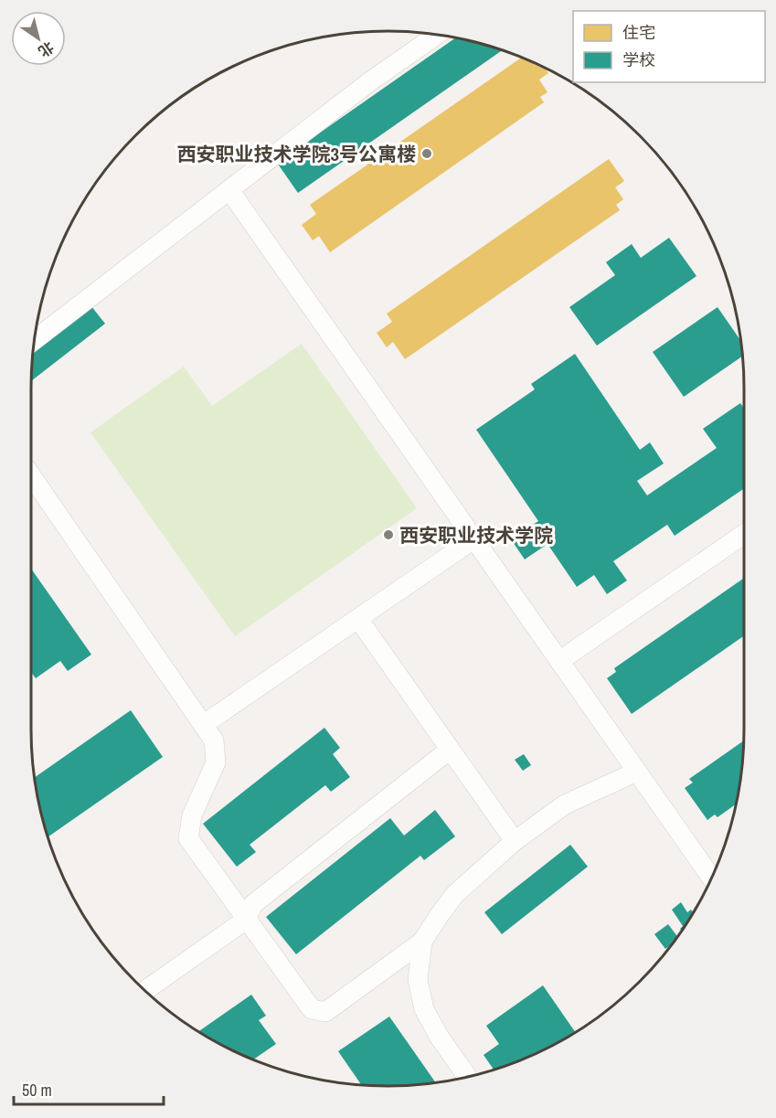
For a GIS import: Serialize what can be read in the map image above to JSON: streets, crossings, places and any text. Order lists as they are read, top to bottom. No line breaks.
{"places":["西安职业技术学院3号公寓楼","西安职业技术学院"],"legend":["住宅","学校"],"scale_bar":"50 m","north":"bottom right"}
